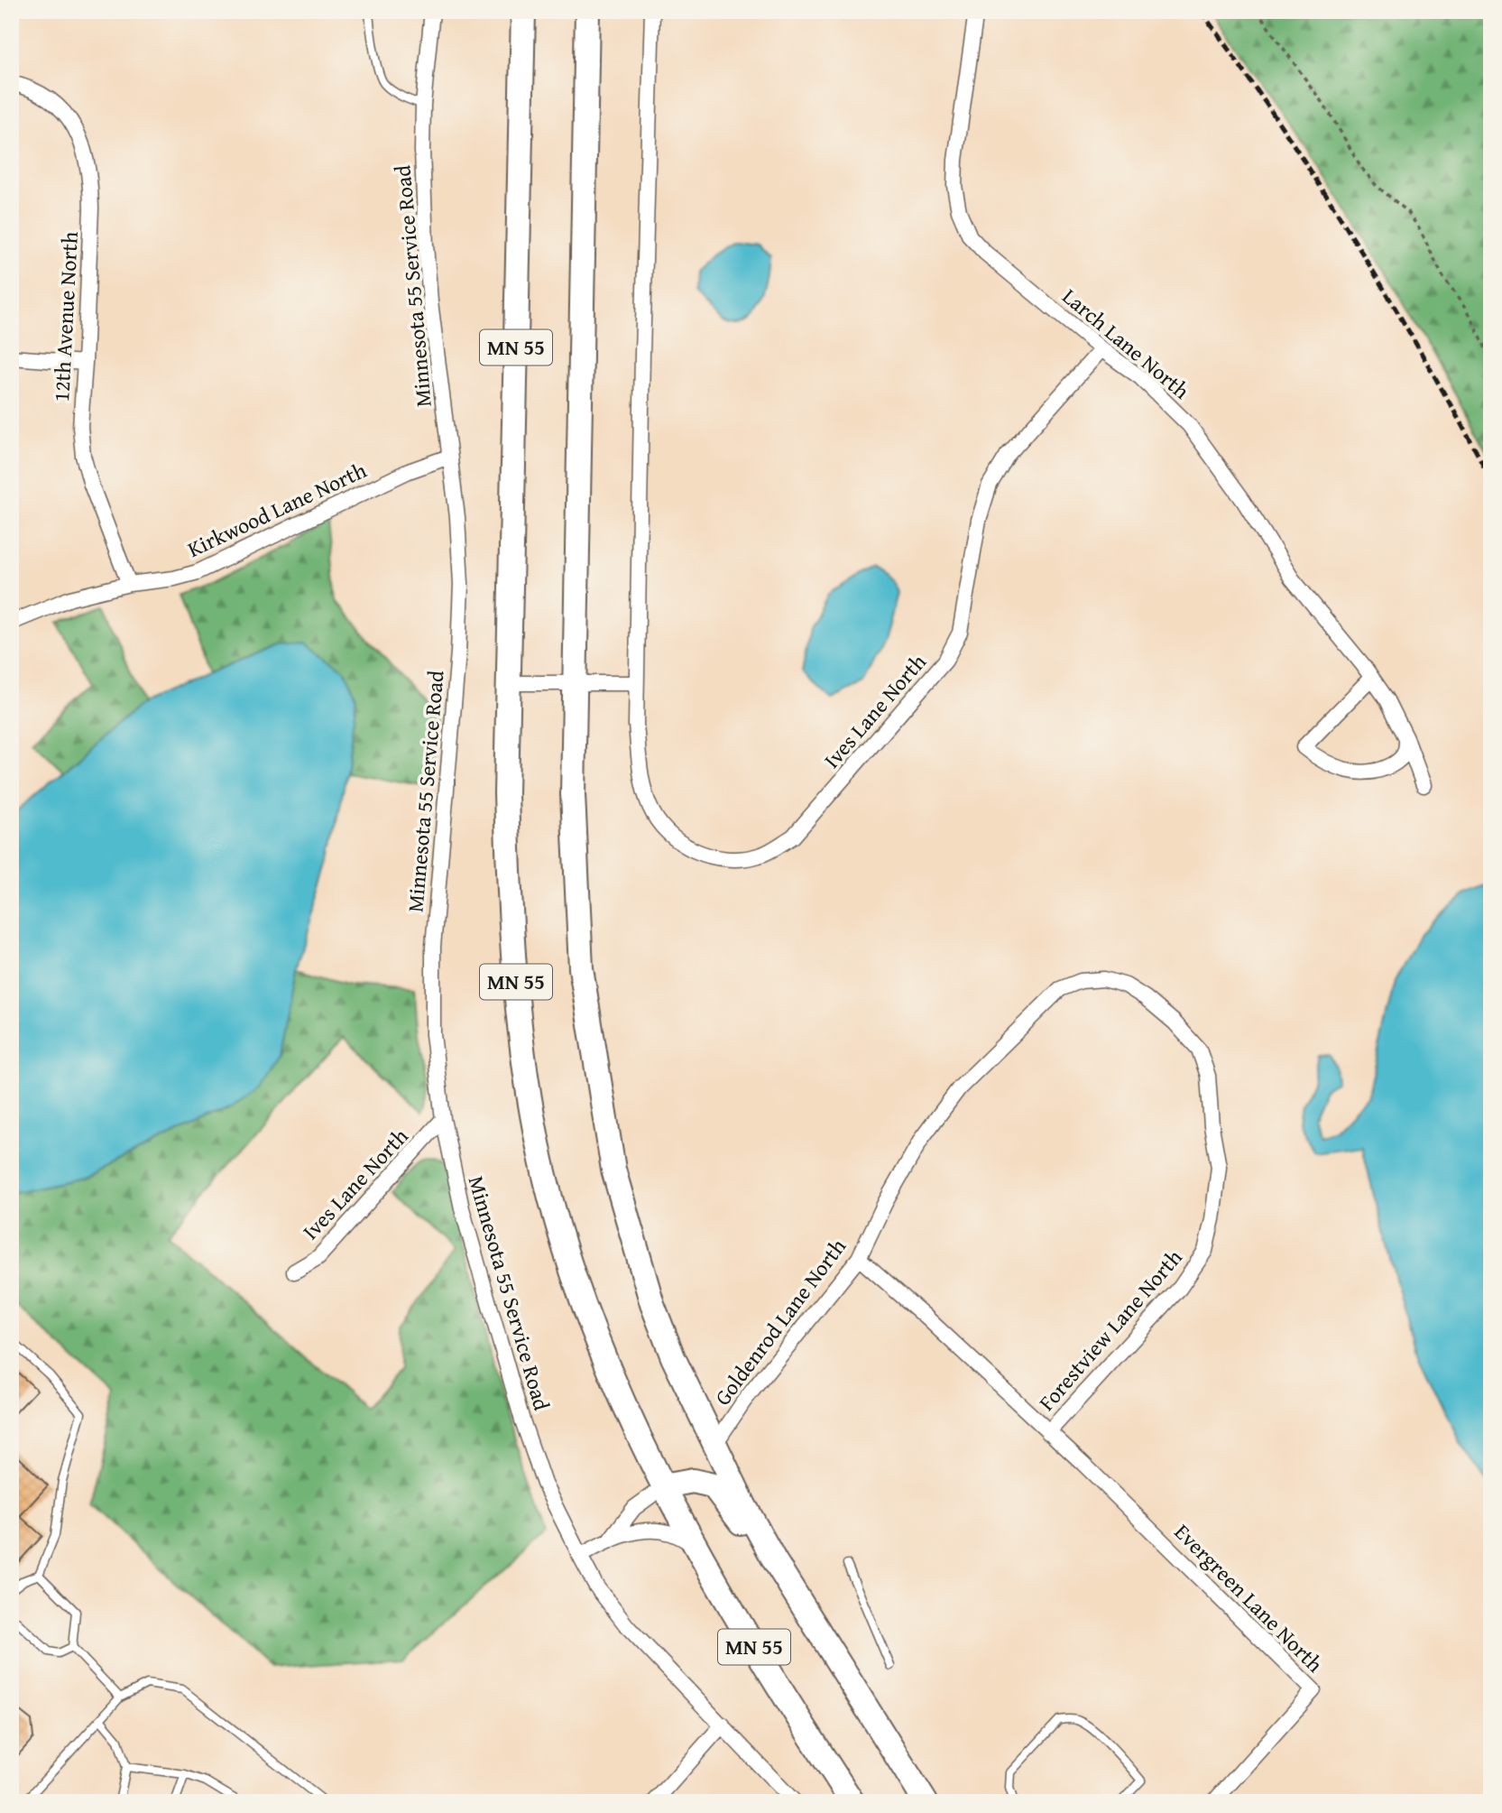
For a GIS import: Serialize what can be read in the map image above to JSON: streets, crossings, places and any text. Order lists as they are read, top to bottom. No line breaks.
{"streets":{"highway":["MN 55"],"street":["Minnesota 55 Service Road","12th Avenue North","Larch Lane North","Kirkwood Lane North","Ives Lane North","Goldenrod Lane North","Forestview Lane North","Evergreen Lane North"]},"crossings":[["Minnesota 55 Service Road","Kirkwood Lane North"],["Minnesota 55 Service Road","Ives Lane North"],["12th Avenue North","Kirkwood Lane North"],["Larch Lane North","Ives Lane North"],["MN 55","Goldenrod Lane North"],["Goldenrod Lane North","Forestview Lane North"],["Forestview Lane North","Evergreen Lane North"]]}
